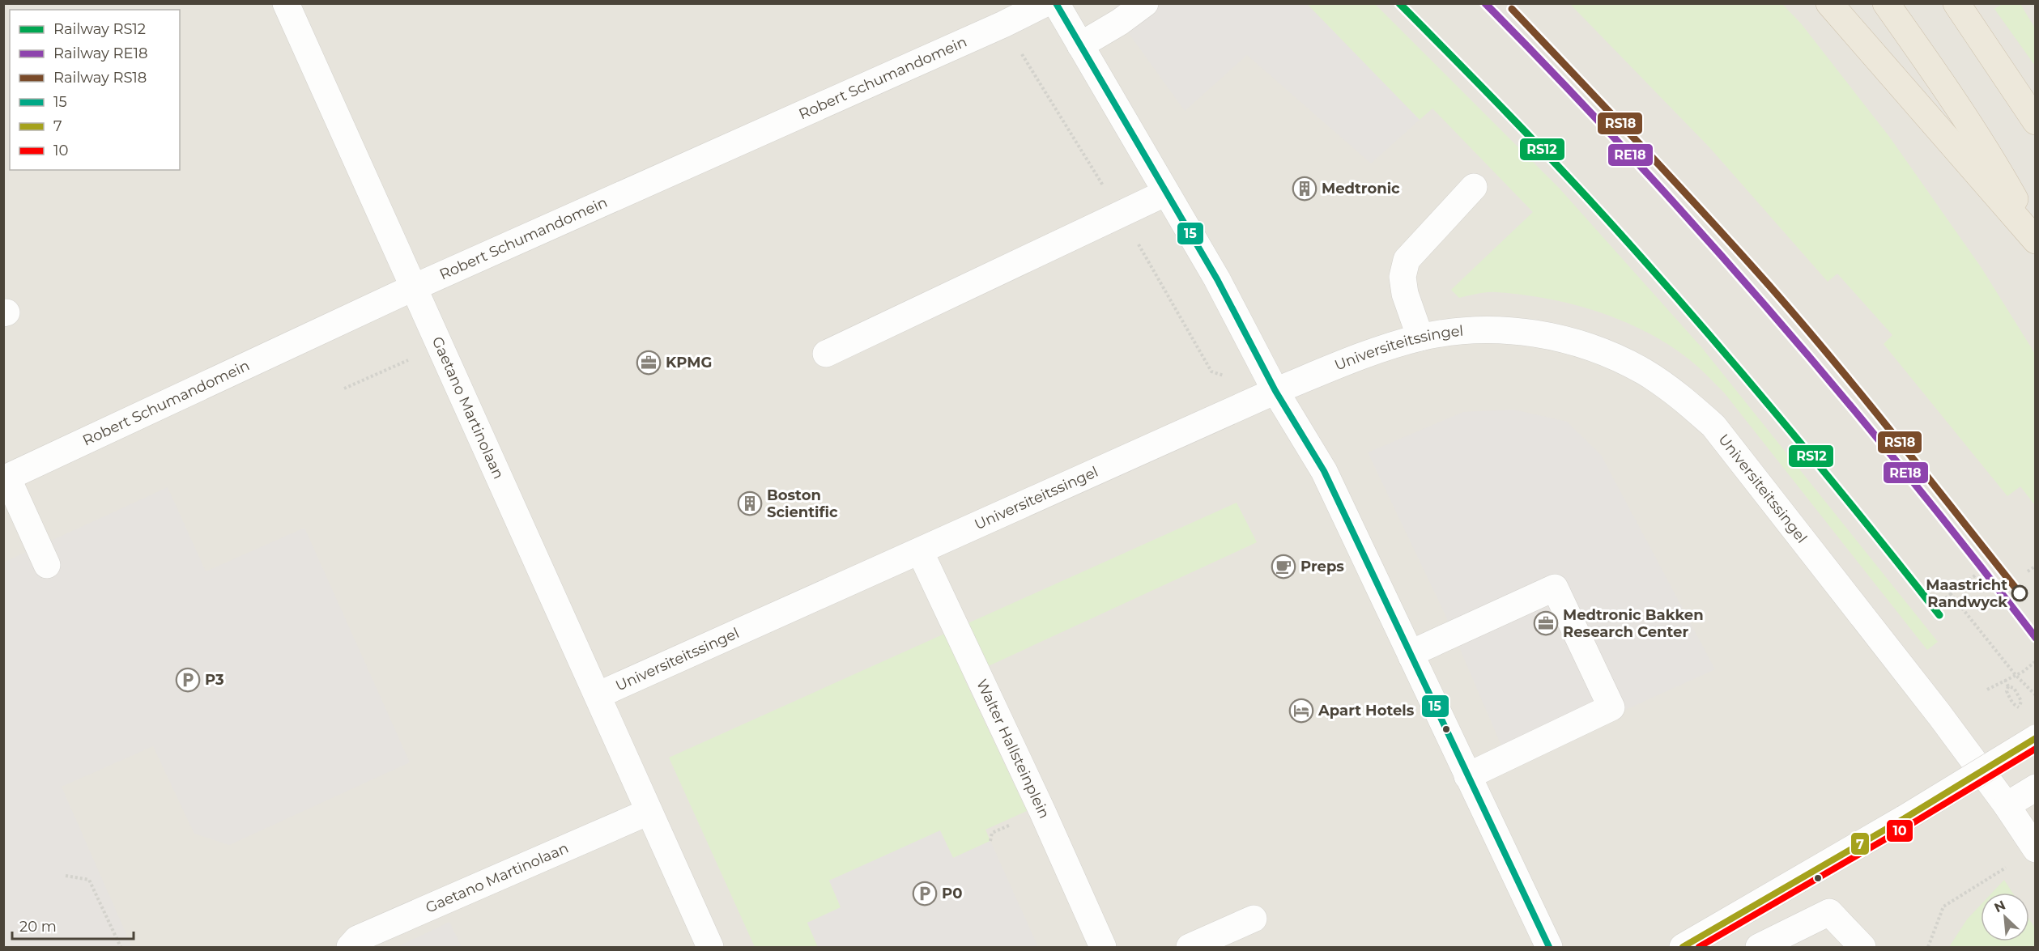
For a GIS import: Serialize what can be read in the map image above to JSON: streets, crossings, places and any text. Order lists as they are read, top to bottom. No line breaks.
{"streets":{"street":["Robert Schumandomein","Universiteitssingel","Gaetano Martinolaan","Walter Hallsteinplein"]},"crossings":[["Robert Schumandomein","Gaetano Martinolaan"],["Universiteitssingel","Gaetano Martinolaan"],["Universiteitssingel","Walter Hallsteinplein"]],"places":{"building":["Medtronic","Boston Scientific"],"office":["KPMG","Medtronic Bakken Research Center"],"cafe":["Preps"],"other":["Maastricht Randwyck"],"parking":["P3","P0"],"hotel":["Apart Hotels"]},"lines":["rail line RS12","rail line RE18","transit line 15","rail line RS18","transit line 7","transit line 10"],"legend":["Railway RS12","Railway RE18","Railway RS18","15","7","10"],"scale_bar":"20 m","north":"top left"}
